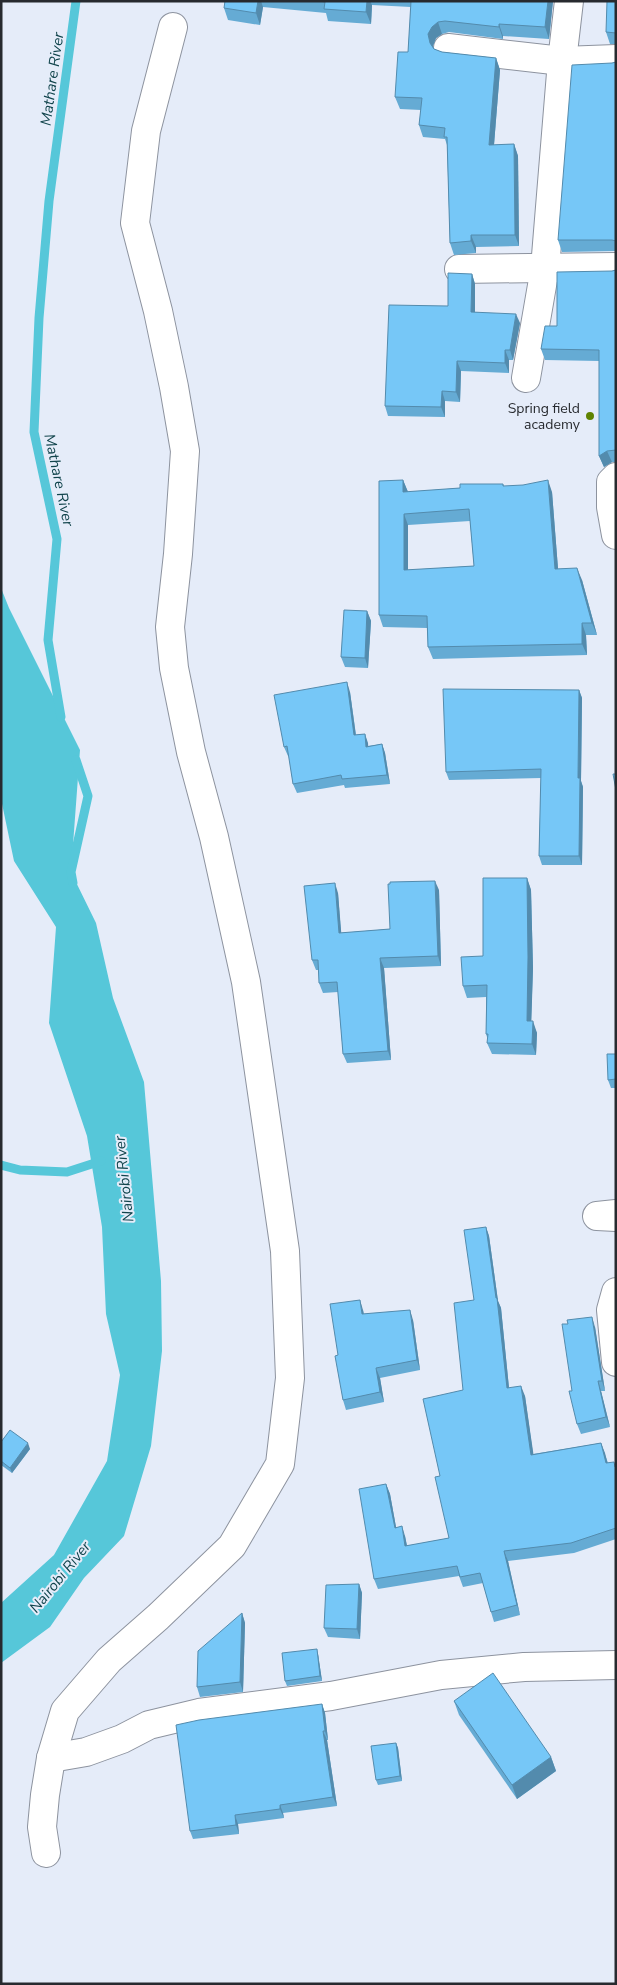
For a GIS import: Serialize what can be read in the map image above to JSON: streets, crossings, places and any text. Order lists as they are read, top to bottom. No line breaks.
{"water":["Mathare River","Nairobi River"],"places":["Spring field academy"]}
